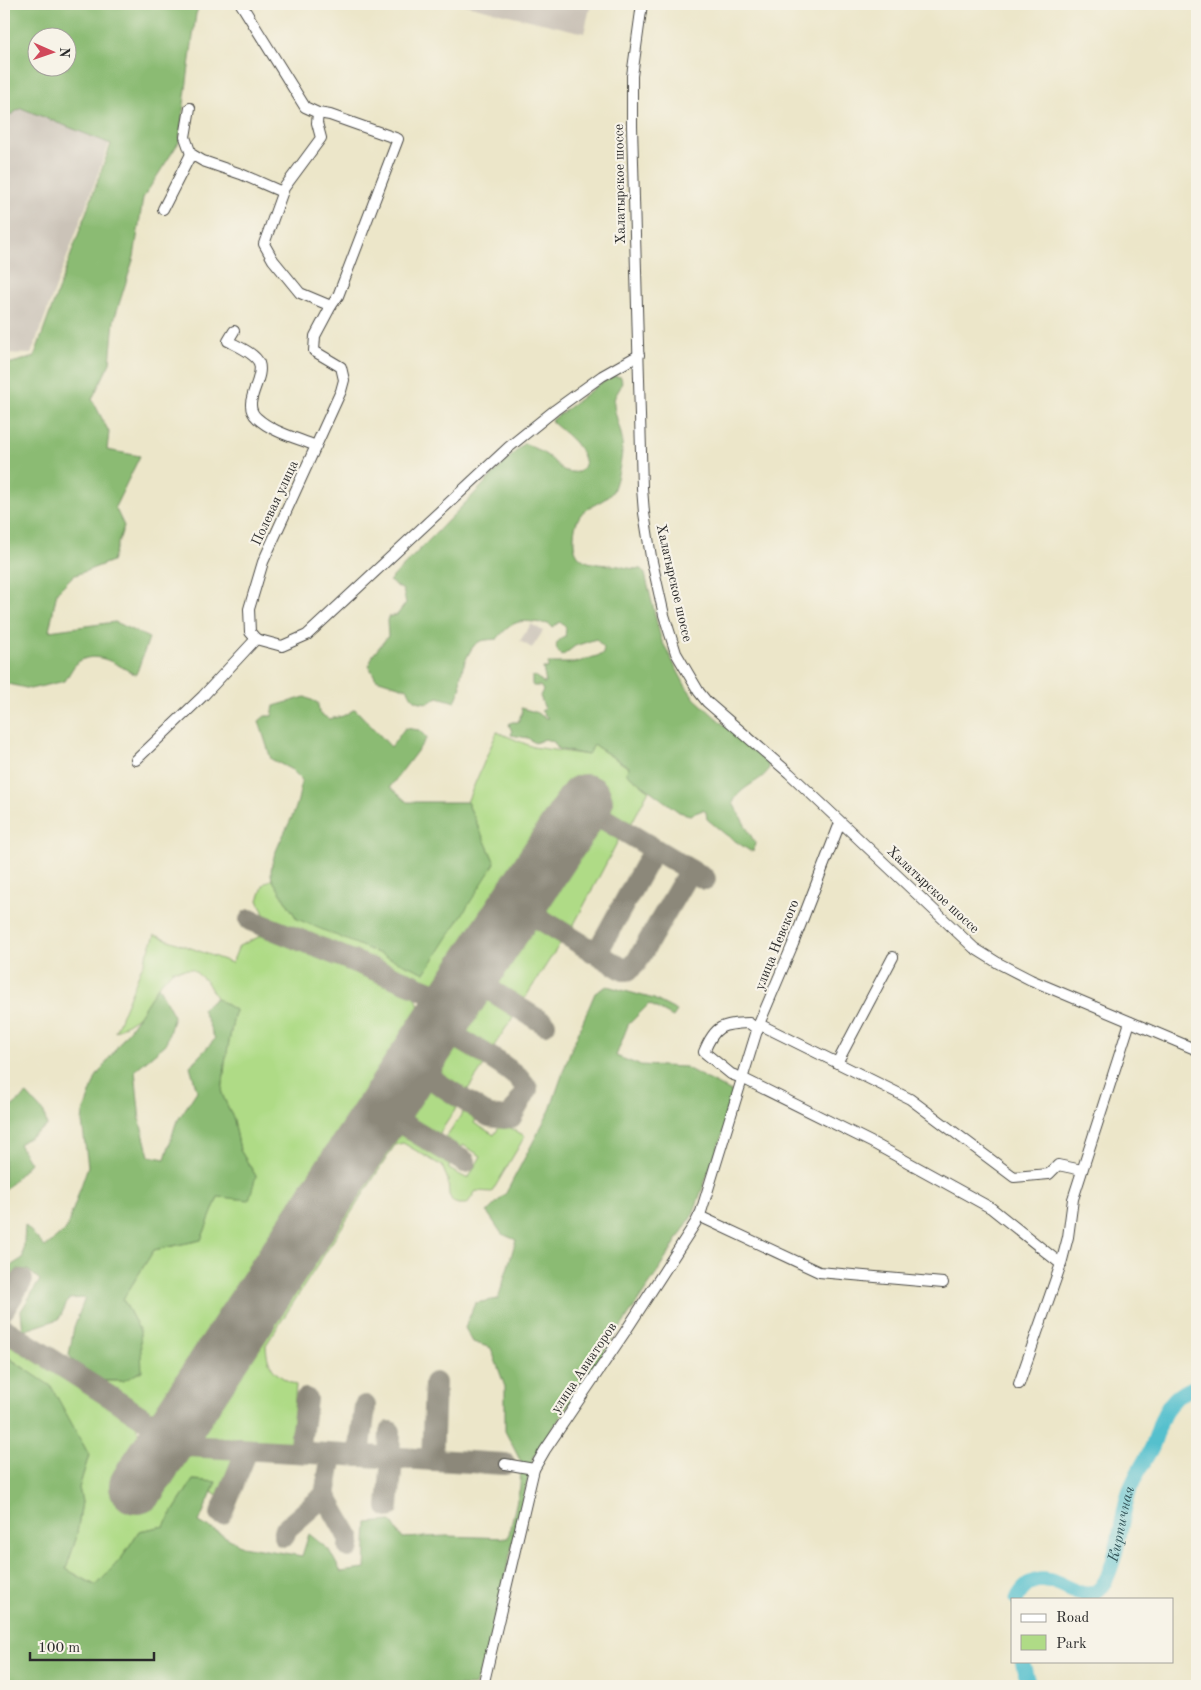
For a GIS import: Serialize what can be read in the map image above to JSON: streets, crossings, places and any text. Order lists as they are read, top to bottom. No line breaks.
{"streets":{"street":["Халатырское шоссе","Полевая улица","улица Невского","улица Авиаторов"]},"crossings":[["Халатырское шоссе","улица Невского"],["улица Невского","улица Авиаторов"]],"water":["Кирпичная"],"legend":["Road","Park"],"scale_bar":"100 m","north":"right"}
